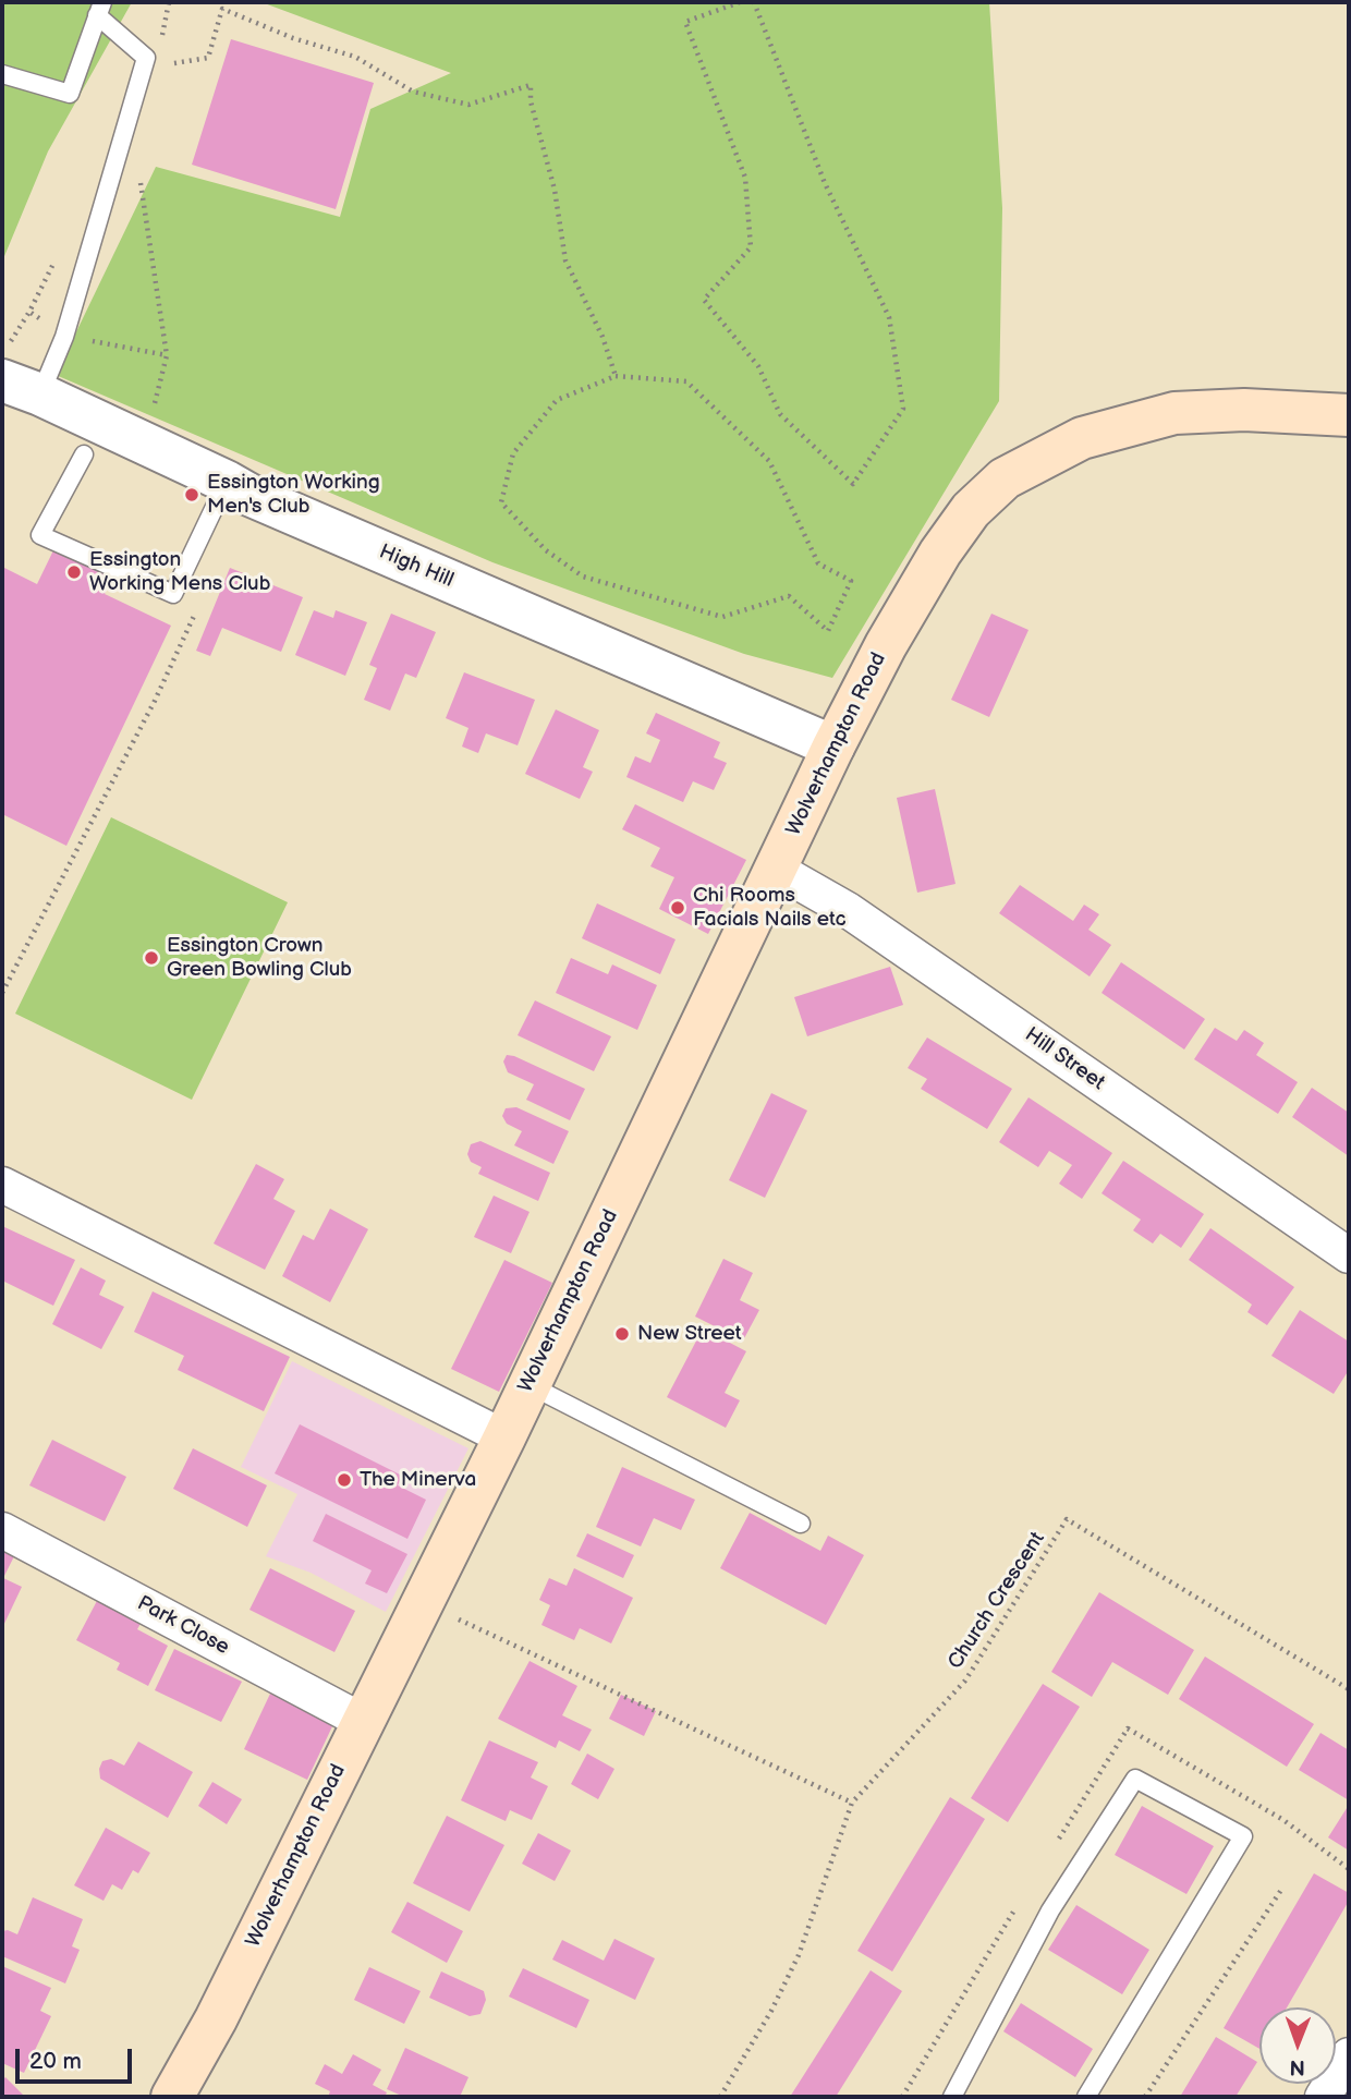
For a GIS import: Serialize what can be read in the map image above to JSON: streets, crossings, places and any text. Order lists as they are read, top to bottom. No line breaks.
{"streets":{"main road":["Wolverhampton Road"],"street":["High Hill","Hill Street","Park Close"],"path":["Church Crescent"]},"crossings":[["High Hill","Wolverhampton Road"],["Wolverhampton Road","Hill Street"],["Wolverhampton Road","Park Close"]],"places":["Essington Working Men's Club","Essington Working Mens Club","Chi Rooms Facials Nails etc","Essington Crown Green Bowling Club","New Street","The Minerva"],"scale_bar":"20 m","north":"bottom"}
